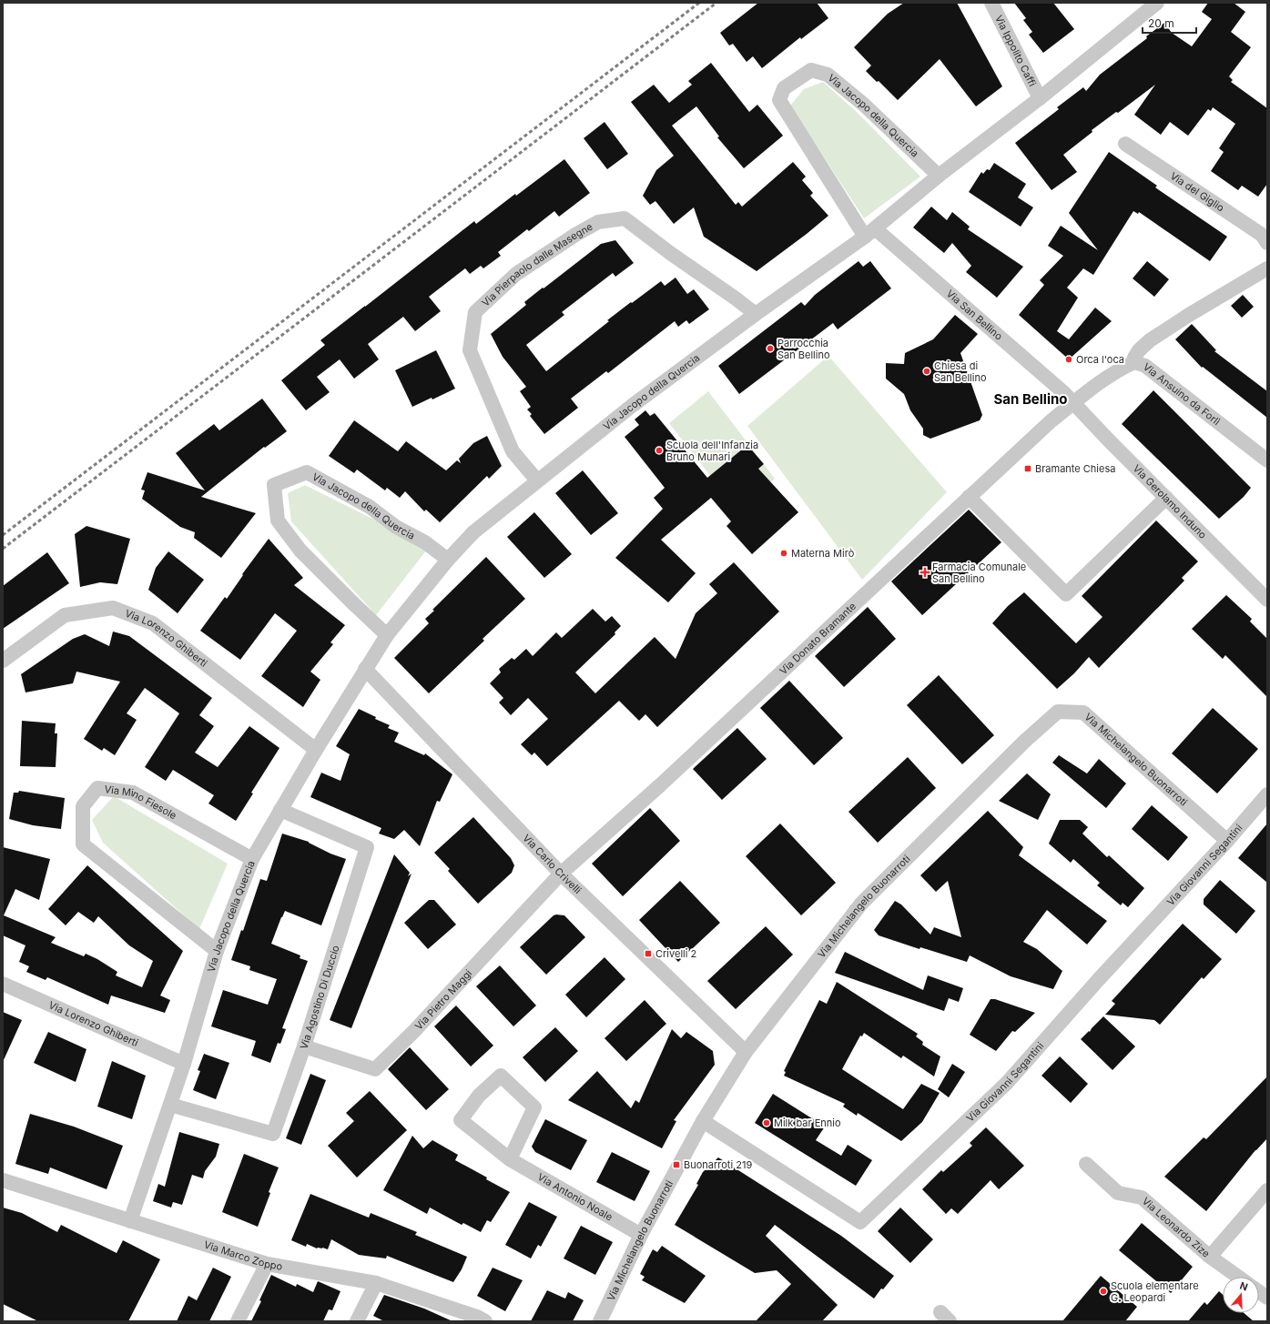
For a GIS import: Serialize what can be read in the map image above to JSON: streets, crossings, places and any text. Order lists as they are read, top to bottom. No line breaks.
{"streets":{"street":["Via Ippolito Caffi","Via Jacopo della Quercia","Via del Giglio","Via Pierpaolo dalle Masegne","Via San Bellino","Via Ansuino da Forlì","Via Gerolamo Induno","Via Donato Bramante","Via Lorenzo Ghiberti","Via Michelangelo Buonarroti","Via Mino Fiesole","Via Carlo Crivelli","Via Giovanni Segantini","Via Agostino Di Duccio","Via Pietro Maggi","Via Antonio Noale","Via Leonardo Zize","Via Marco Zoppo"]},"crossings":[["Via Ippolito Caffi","Via Jacopo della Quercia"],["Via Jacopo della Quercia","Via Pierpaolo dalle Masegne"],["Via Jacopo della Quercia","Via San Bellino"],["Via Jacopo della Quercia","Via Lorenzo Ghiberti"],["Via Jacopo della Quercia","Via Mino Fiesole"],["Via Jacopo della Quercia","Via Carlo Crivelli"],["Via Jacopo della Quercia","Via Agostino Di Duccio"],["Via Jacopo della Quercia","Via Marco Zoppo"],["Via San Bellino","Via Ansuino da Forlì"],["Via San Bellino","Via Gerolamo Induno"],["Via San Bellino","Via Donato Bramante"],["Via Ansuino da Forlì","Via Gerolamo Induno"],["Via Ansuino da Forlì","Via Donato Bramante"],["Via Gerolamo Induno","Via Donato Bramante"],["Via Donato Bramante","Via Carlo Crivelli"],["Via Donato Bramante","Via Pietro Maggi"],["Via Michelangelo Buonarroti","Via Carlo Crivelli"],["Via Michelangelo Buonarroti","Via Giovanni Segantini"],["Via Michelangelo Buonarroti","Via Antonio Noale"],["Via Carlo Crivelli","Via Pietro Maggi"],["Via Agostino Di Duccio","Via Pietro Maggi"]],"districts":["San Bellino"],"places":{"other":["Parrocchia San Bellino","Orca l'oca","Chiesa di San Bellino","Scuola dell'Infanzia Bruno Munari","Materna Mirò","Milk bar Ennio","Scuola elementare G. Leopardi"],"transit":["Bramante Chiesa","Crivelli 2","Buonarroti 219"],"health":["Farmacia Comunale San Bellino"]},"scale_bar":"20 m","north":"top"}
